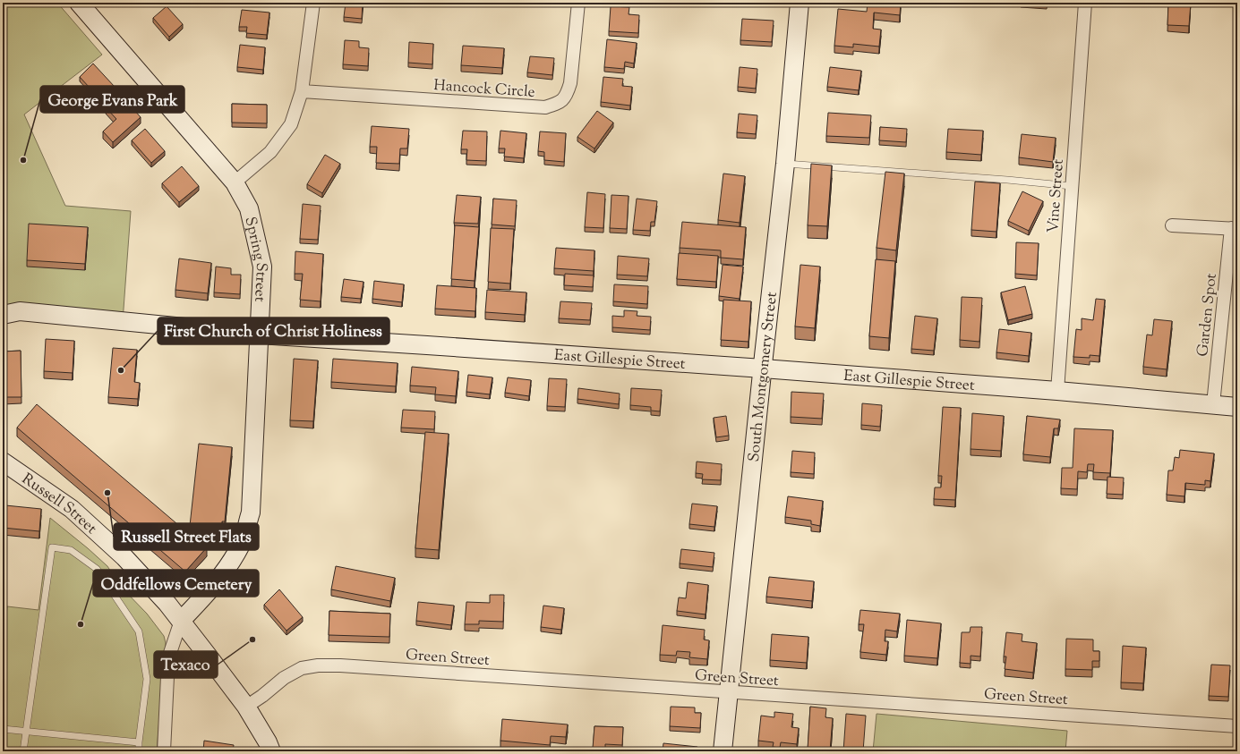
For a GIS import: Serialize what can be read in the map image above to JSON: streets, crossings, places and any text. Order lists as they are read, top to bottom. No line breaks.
{"streets":{"street":["Hancock Circle","Vine Street","Spring Street","Garden Spot","East Gillespie Street","South Montgomery Street","Russell Street","Green Street"]},"crossings":[["Vine Street","East Gillespie Street"],["Spring Street","East Gillespie Street"],["Spring Street","Russell Street"],["Garden Spot","East Gillespie Street"],["East Gillespie Street","South Montgomery Street"],["South Montgomery Street","Green Street"],["Russell Street","Green Street"]],"places":["George Evans Park","First Church of Christ Holiness","Russell Street Flats","Oddfellows Cemetery","Texaco"]}
